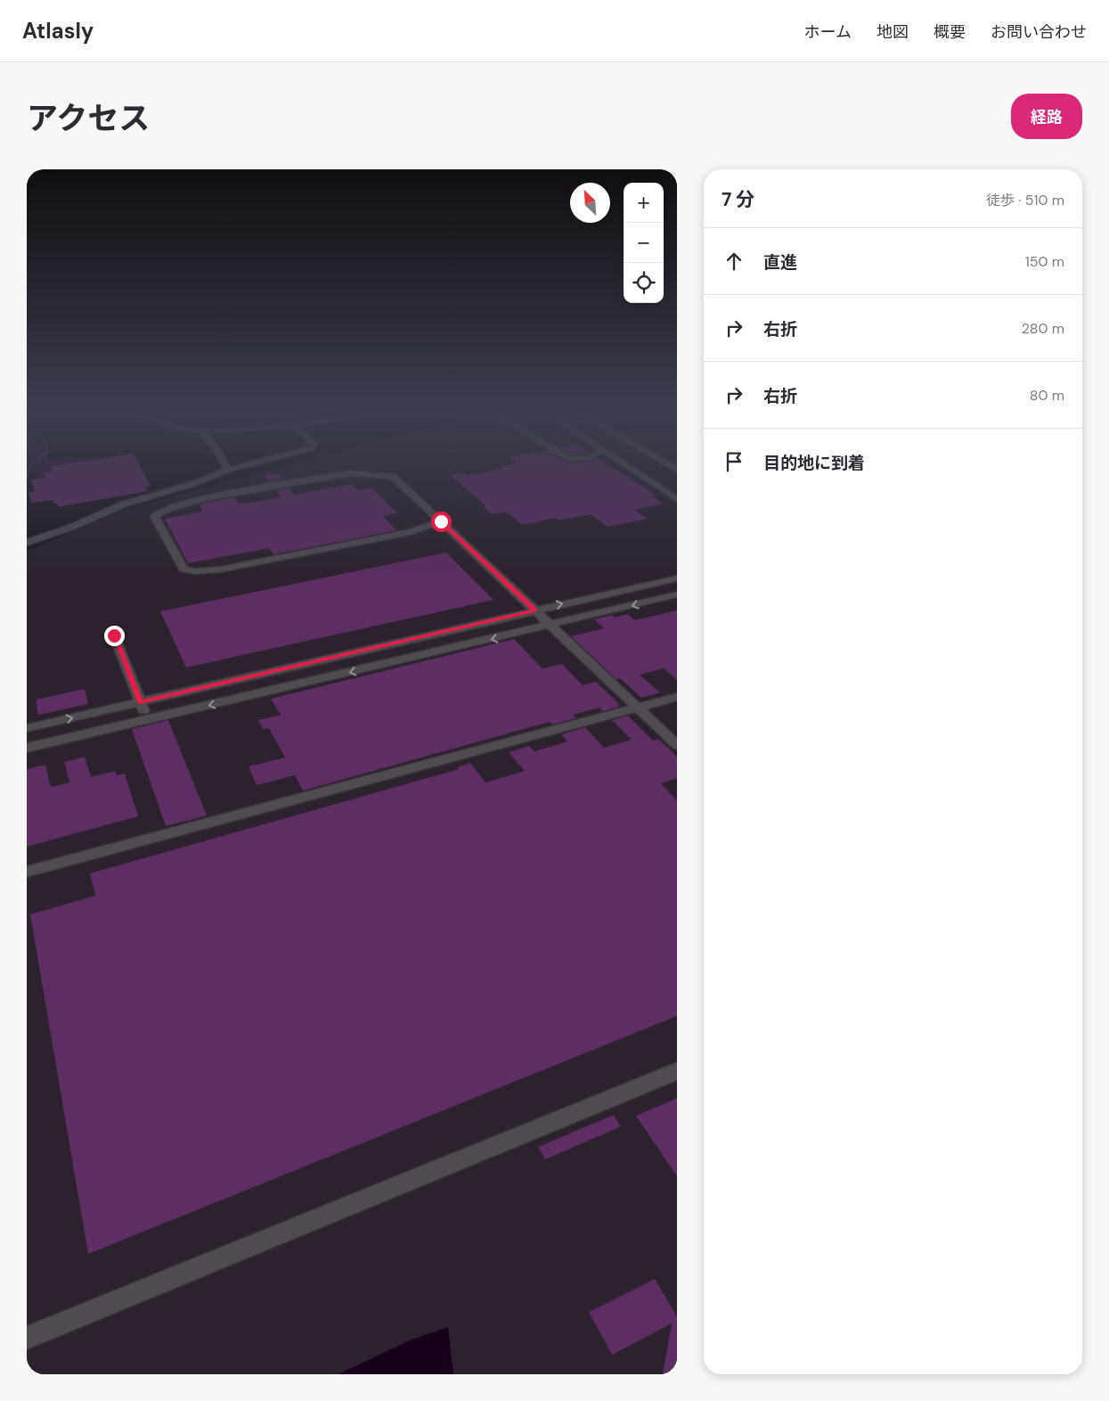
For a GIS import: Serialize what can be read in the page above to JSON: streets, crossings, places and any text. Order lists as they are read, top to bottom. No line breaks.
{"north":"top left","page":{"header":"Atlasly","nav":["ホーム","地図","概要","お問い合わせ"],"title":"アクセス","buttons":"経路","heading":["7 分","徒歩 · 510 m"],"map_buttons":["+","−"],"list":[["直進","150 m"],["右折","280 m"],["右折","80 m"],"目的地に到着"]}}
